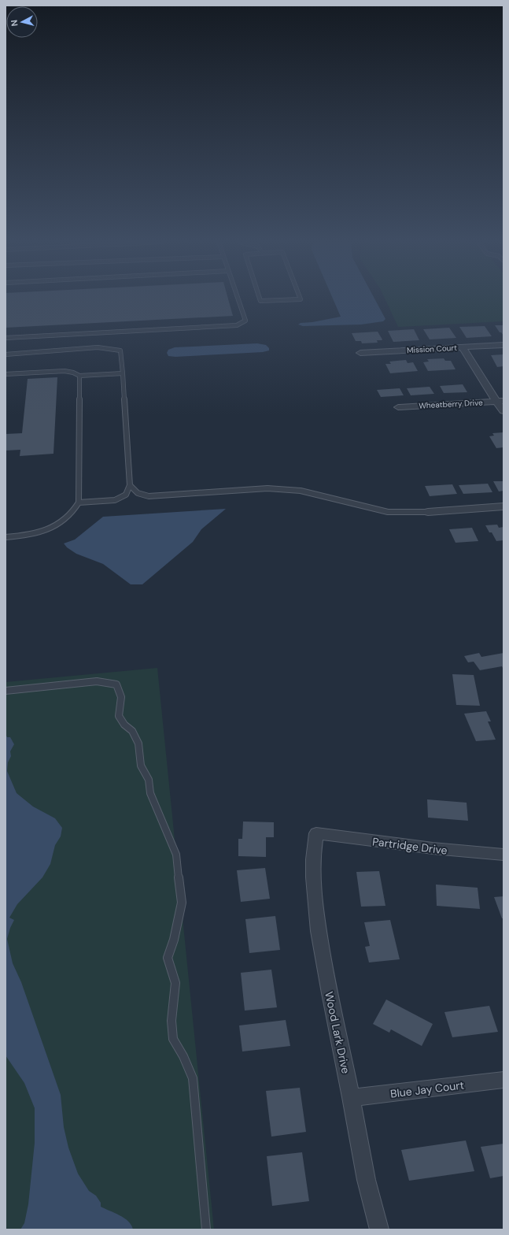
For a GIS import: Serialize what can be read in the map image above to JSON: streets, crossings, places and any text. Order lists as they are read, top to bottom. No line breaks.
{"streets":{"street":["Mission Court","Wheatberry Drive","Partridge Drive","Wood Lark Drive","Blue Jay Court"]},"crossings":[["Partridge Drive","Wood Lark Drive"],["Wood Lark Drive","Blue Jay Court"]],"north":"left"}
